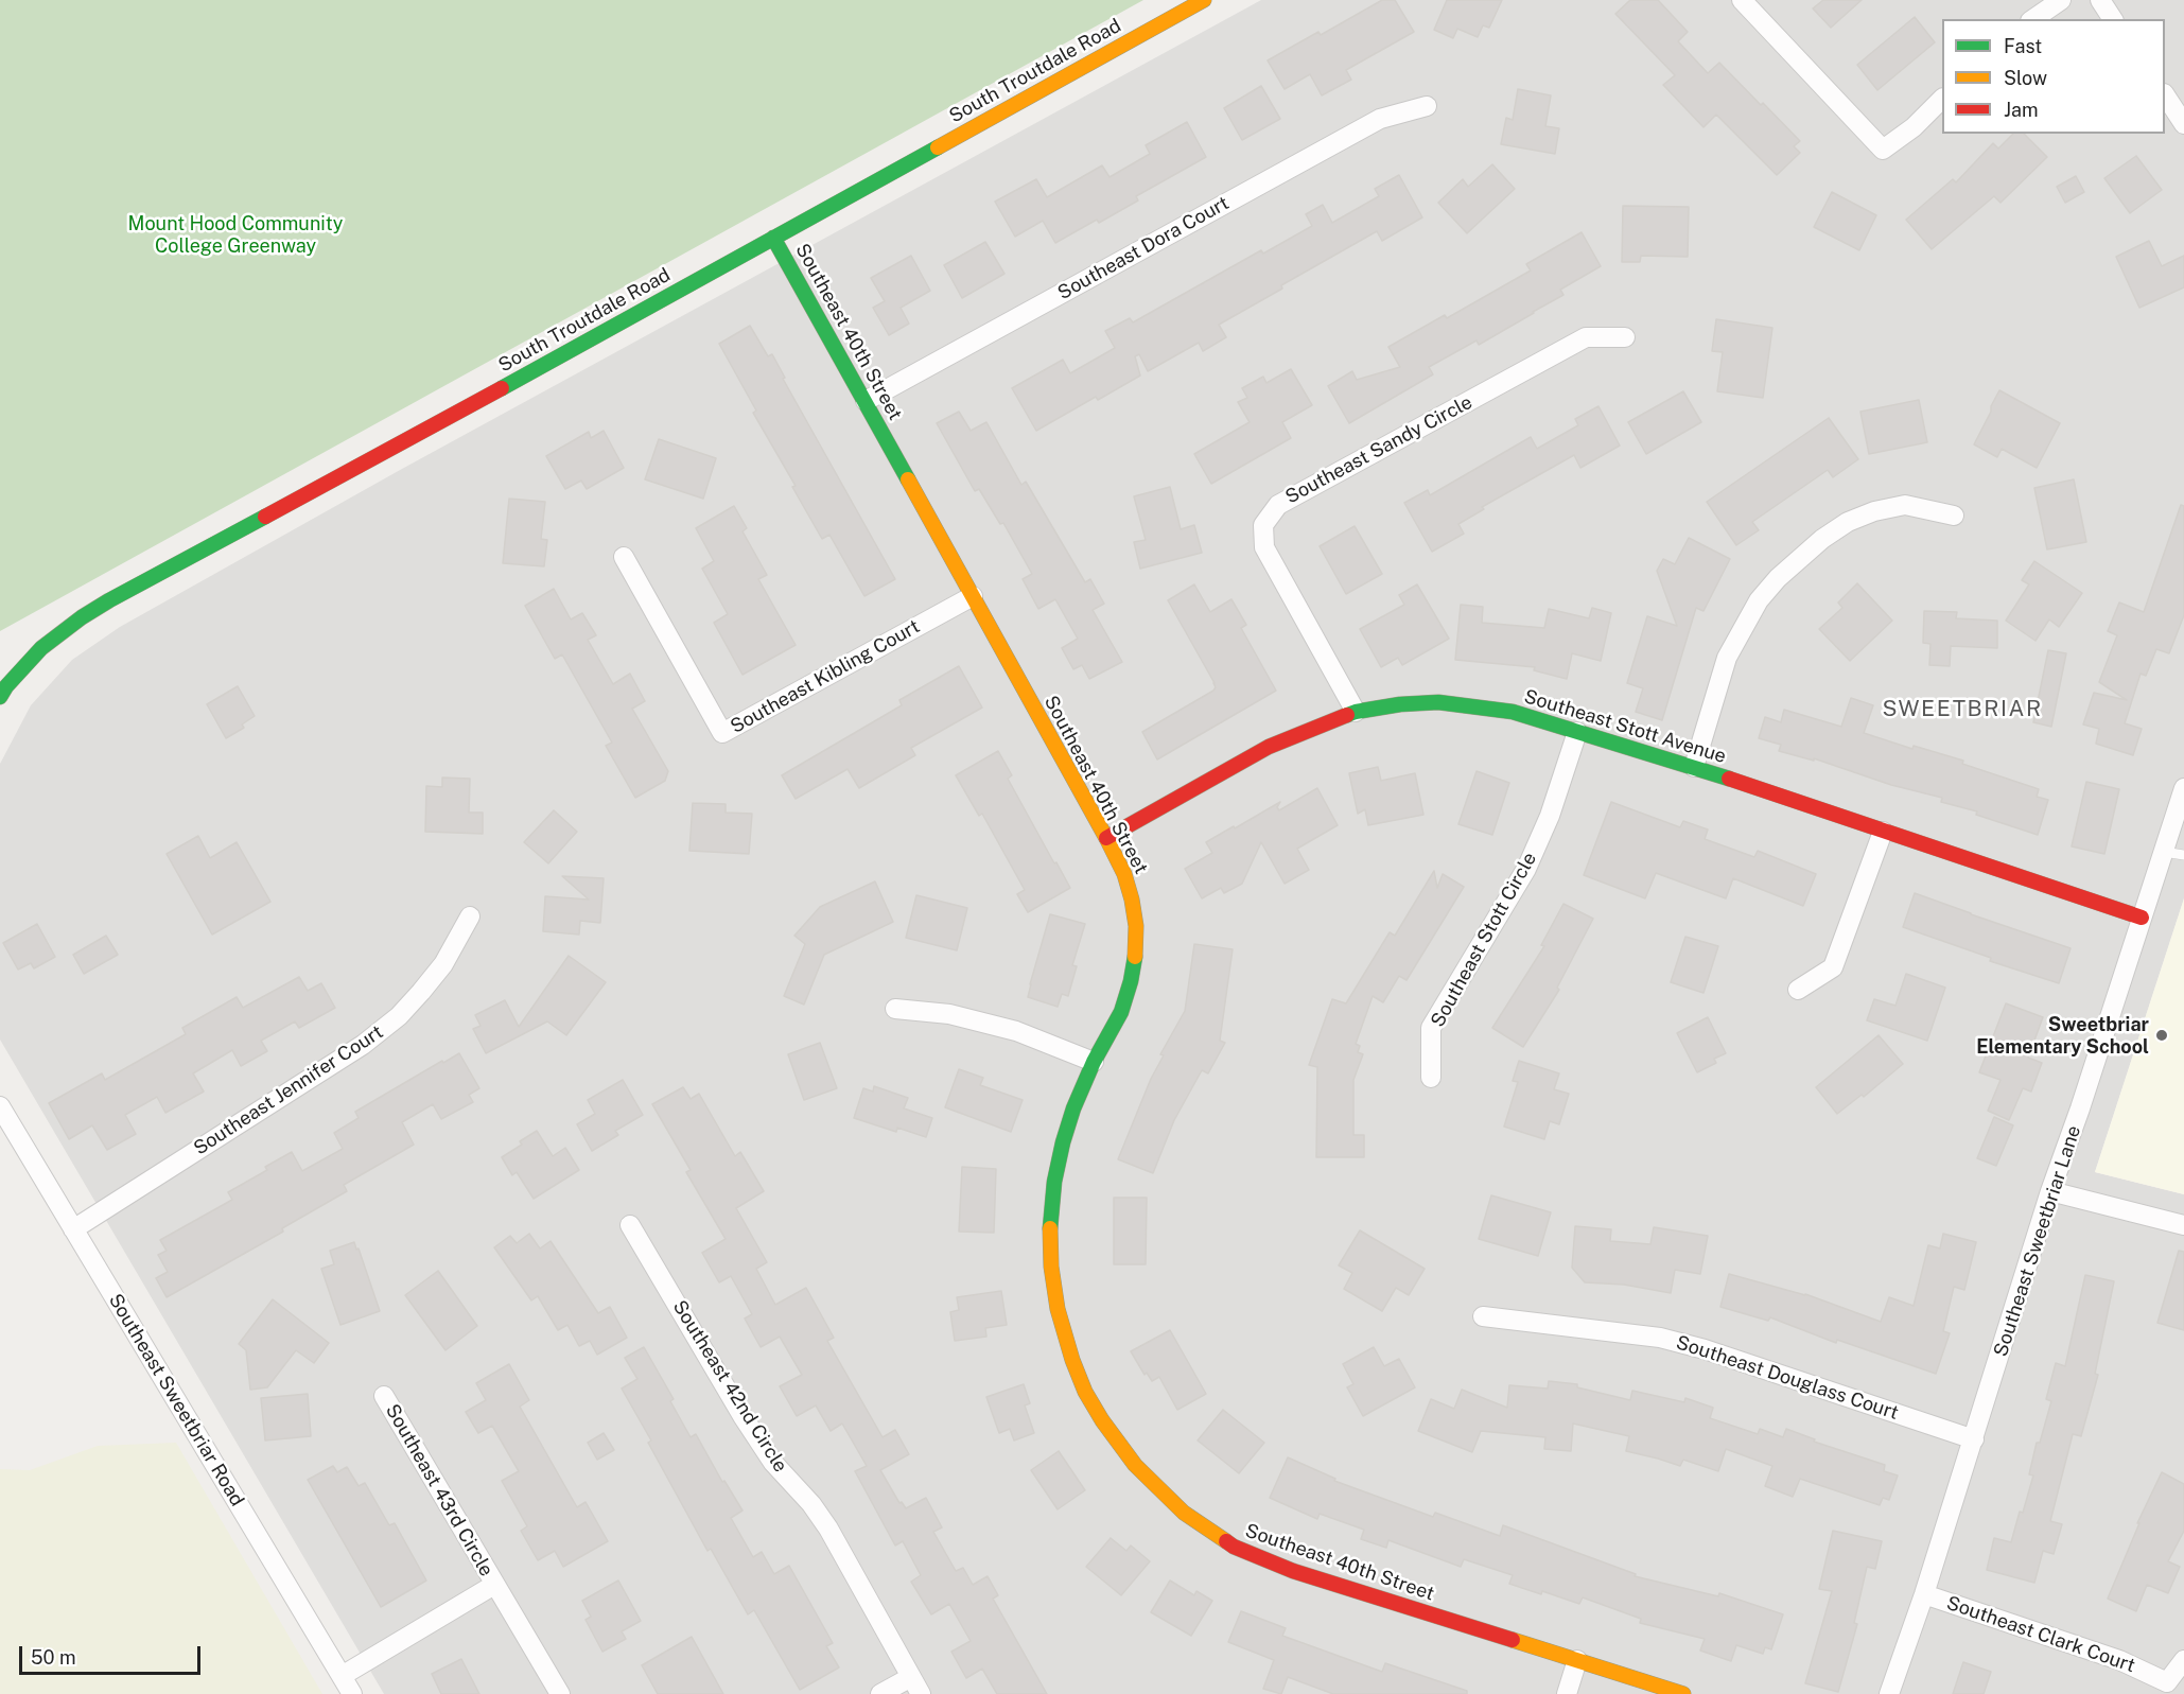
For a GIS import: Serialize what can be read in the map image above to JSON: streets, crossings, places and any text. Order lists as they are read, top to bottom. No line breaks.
{"streets":{"street":["South Troutdale Road","Southeast Dora Court","Southeast 40th Street","Southeast Sandy Circle","Southeast Kibling Court","Southeast Stott Avenue","Southeast Stott Circle","Southeast Jennifer Court","Southeast Sweetbriar Lane","Southeast Douglass Court","Southeast 42nd Circle","Southeast Sweetbriar Road","Southeast 43rd Circle","Southeast Clark Court"]},"crossings":[["South Troutdale Road","Southeast 40th Street"],["Southeast Dora Court","Southeast 40th Street"],["Southeast 40th Street","Southeast Kibling Court"],["Southeast 40th Street","Southeast Stott Avenue"],["Southeast Sandy Circle","Southeast Stott Avenue"],["Southeast Stott Avenue","Southeast Stott Circle"],["Southeast Stott Avenue","Southeast Sweetbriar Lane"],["Southeast Jennifer Court","Southeast Sweetbriar Road"],["Southeast Sweetbriar Lane","Southeast Douglass Court"],["Southeast Sweetbriar Lane","Southeast Clark Court"]],"districts":["SWEETBRIAR"],"parks":["Mount Hood Community College Greenway"],"places":["Sweetbriar Elementary School"],"legend":["Fast","Slow","Jam"],"scale_bar":"50 m"}
